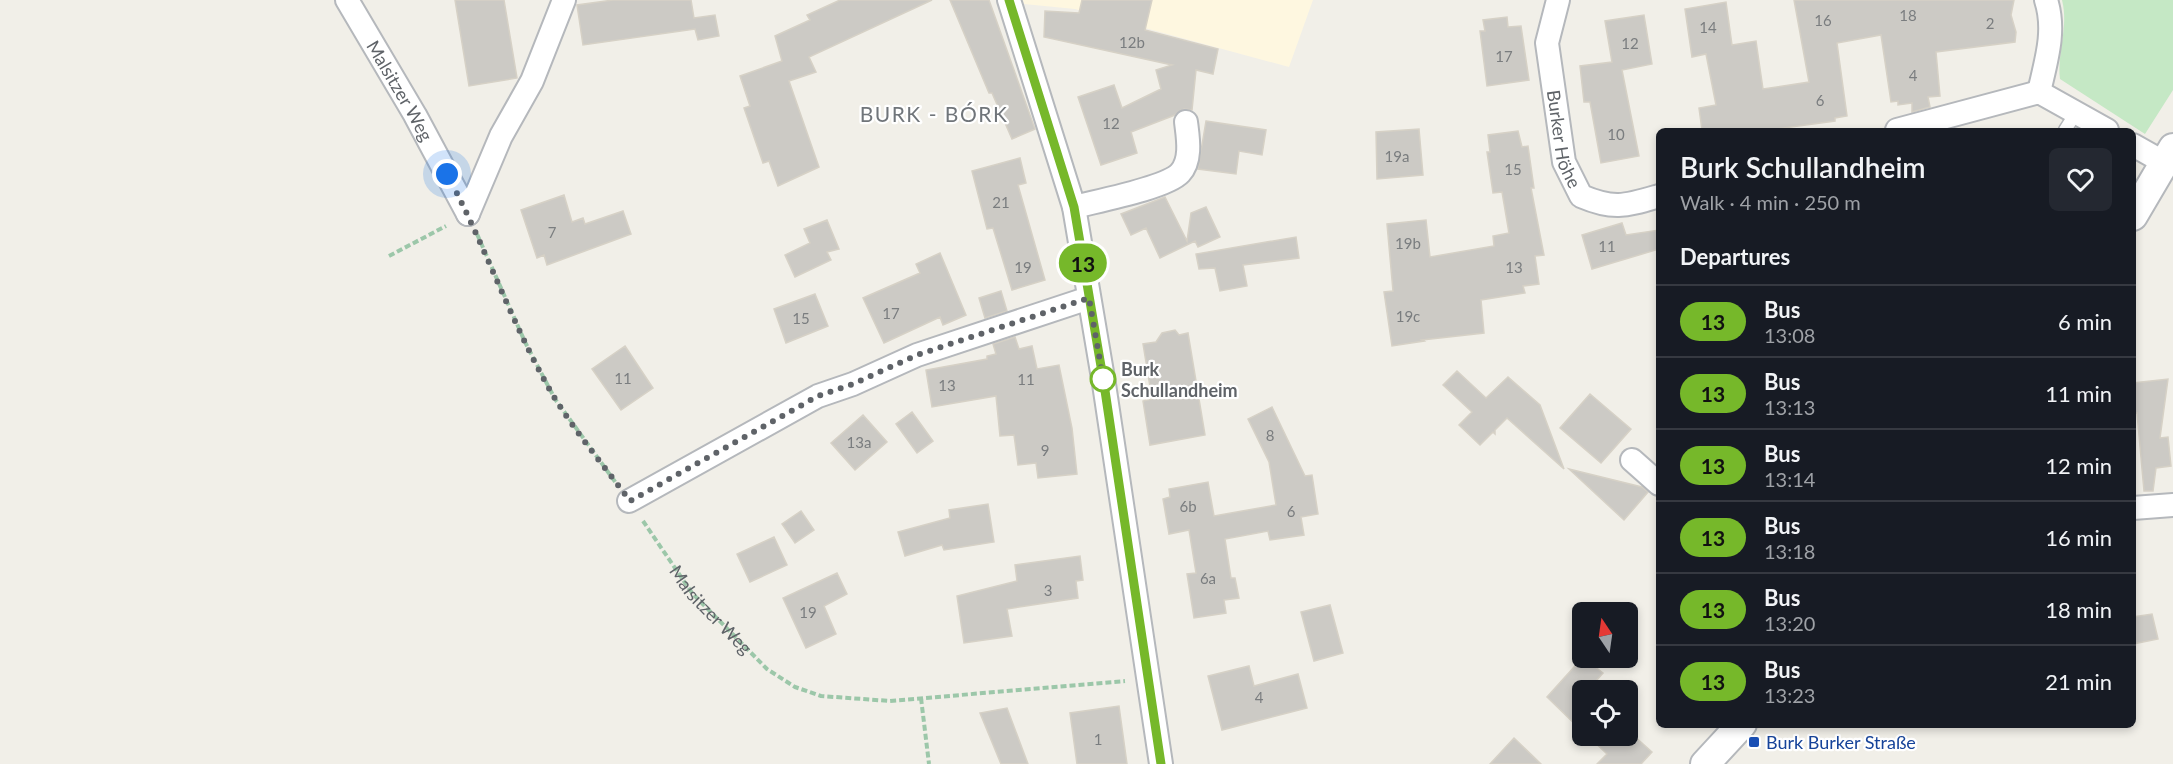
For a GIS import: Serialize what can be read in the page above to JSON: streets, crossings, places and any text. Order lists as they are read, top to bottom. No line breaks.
{"streets":{"street":["Malsitzer Weg","Burker Höhe"]},"districts":["BURK - BÓRK"],"places":{"other":["Burk Schullandheim"],"transit":["Burk Burker Straße"]},"lines":["bus line 13"],"house_numbers":["18","16","2","14","12b","12","17","4","6","12","10","19a","15","21","7","19b","11","19","13","17","19c","15","11","11","13","8","13a","9","6b","6","6a","3","19","4","1"],"north":"top","page":{"on_map":"13","heading":[["Burk Schullandheim","Walk · 4 min · 250 m"],"Departures"],"list":[{"mark":"13","name":"Bus","note":"13:08","value":"6 min"},{"mark":"13","name":"Bus","note":"13:13","value":"11 min"},{"mark":"13","name":"Bus","note":"13:14","value":"12 min"},{"mark":"13","name":"Bus","note":"13:18","value":"16 min"},{"mark":"13","name":"Bus","note":"13:20","value":"18 min"},{"mark":"13","name":"Bus","note":"13:23","value":"21 min"}]}}
